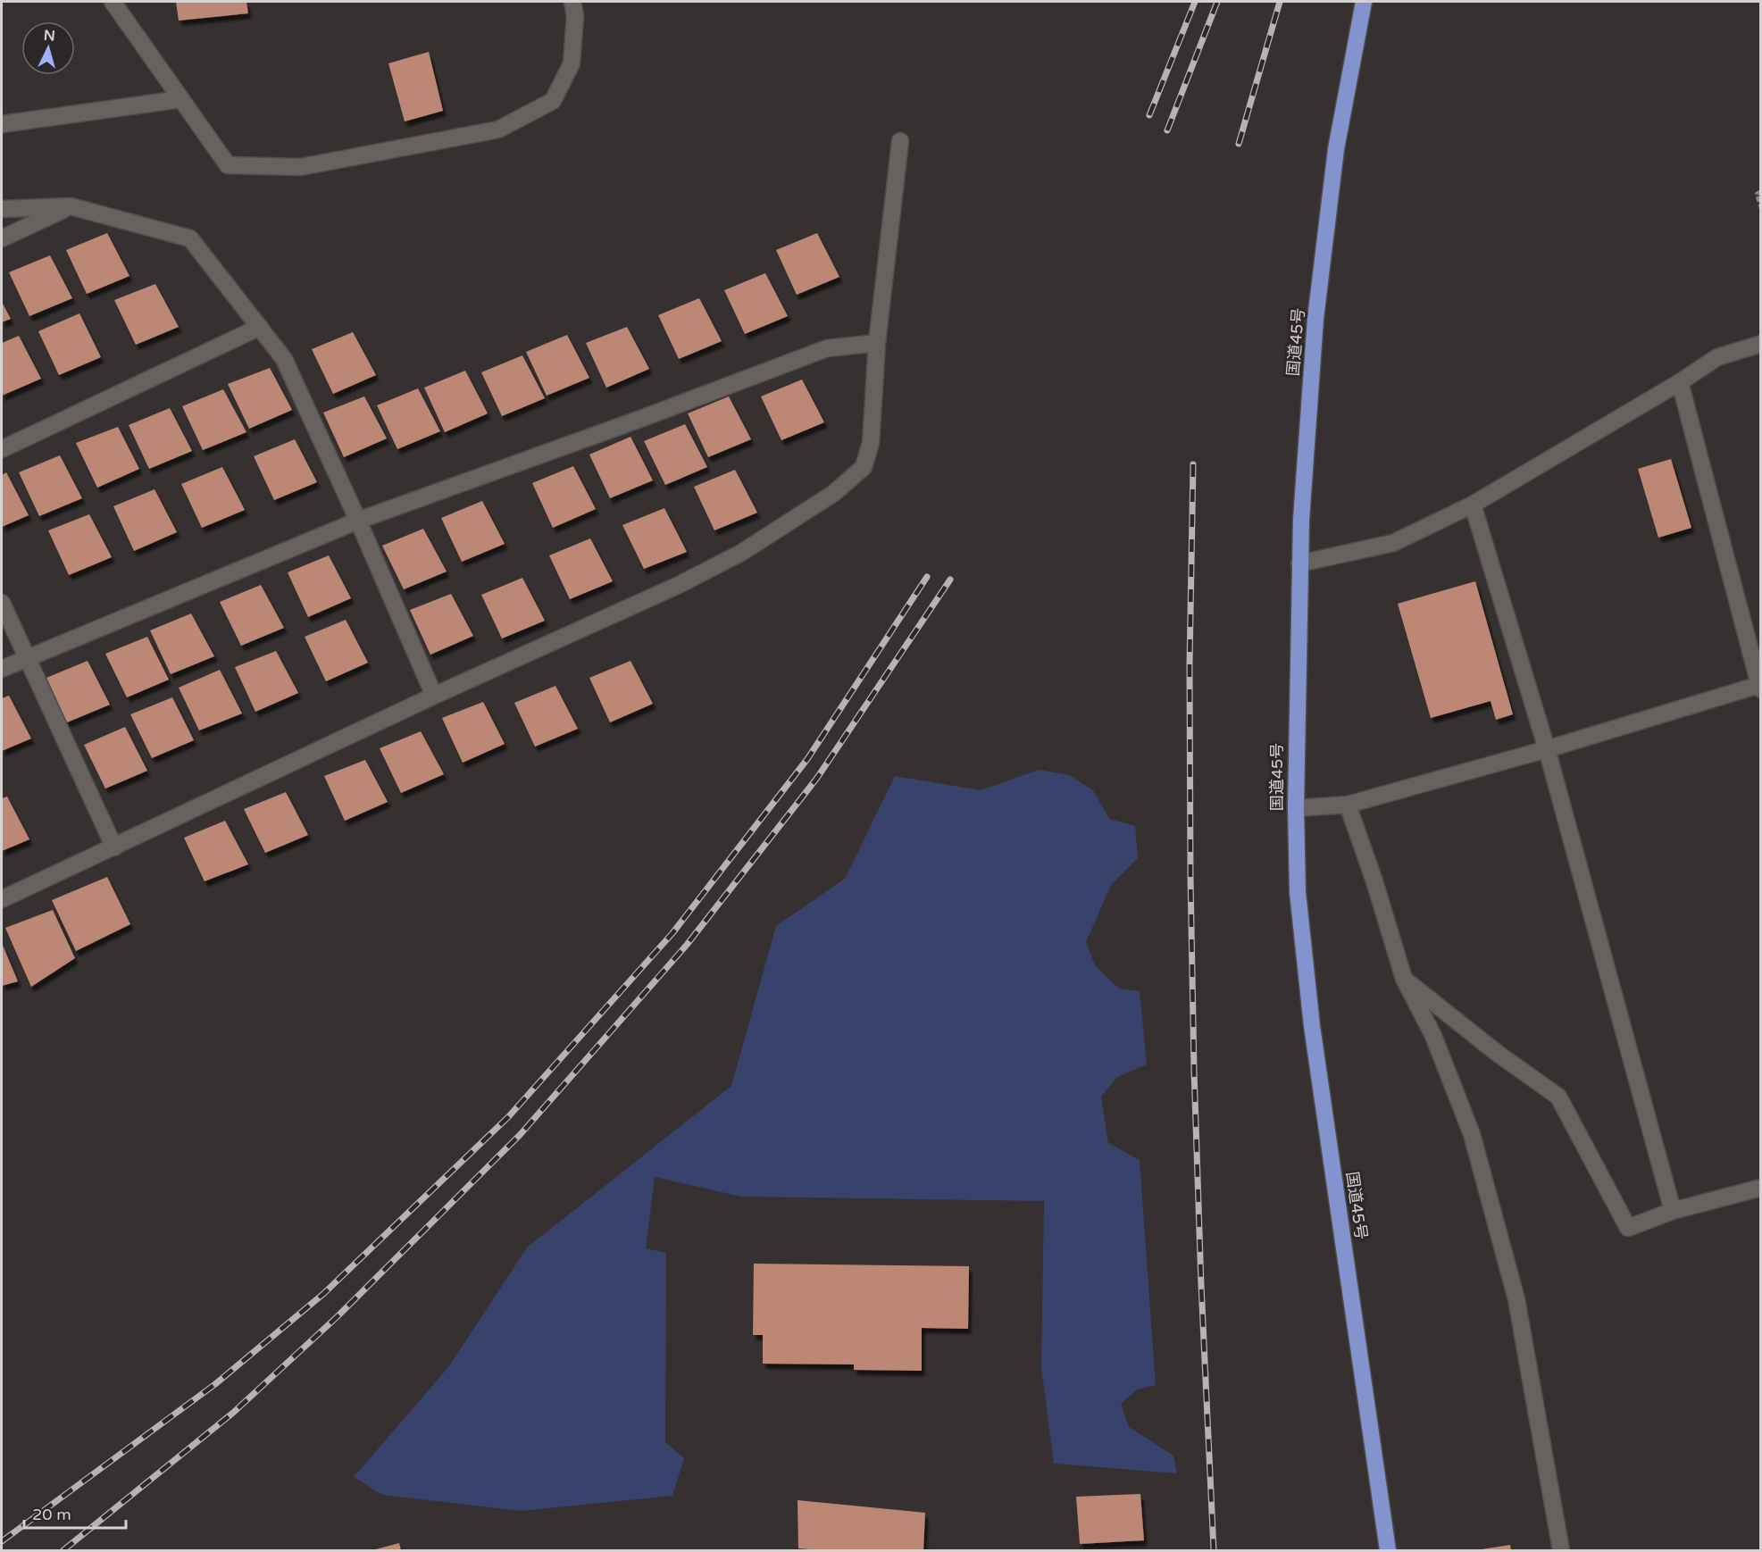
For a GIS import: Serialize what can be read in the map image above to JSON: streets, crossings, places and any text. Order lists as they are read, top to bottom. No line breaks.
{"streets":{"highway":["国道45号"]},"scale_bar":"20 m","north":"top"}
